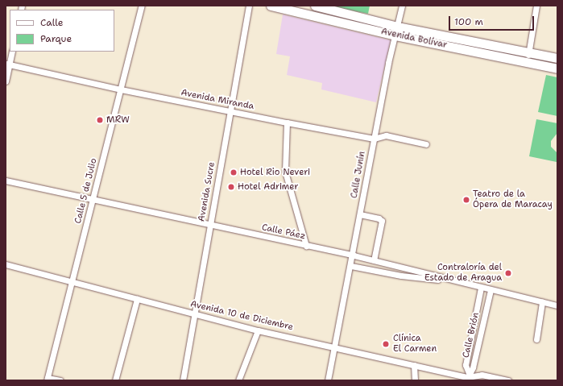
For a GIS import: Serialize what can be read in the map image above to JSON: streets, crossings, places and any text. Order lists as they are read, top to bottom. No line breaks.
{"streets":{"main road":["Avenida Bolívar"],"street":["Avenida Miranda","Calle Junín","Calle 5 de Julio","Avenida Sucre","Calle Páez","Avenida 10 de Diciembre","Calle Brión"]},"crossings":[["Avenida Bolívar","Calle Junín"],["Avenida Miranda","Calle Junín"],["Avenida Miranda","Calle 5 de Julio"],["Avenida Miranda","Avenida Sucre"],["Calle Junín","Calle Páez"],["Calle Junín","Avenida 10 de Diciembre"],["Calle 5 de Julio","Calle Páez"],["Calle 5 de Julio","Avenida 10 de Diciembre"],["Avenida Sucre","Calle Páez"],["Avenida Sucre","Avenida 10 de Diciembre"],["Calle Páez","Calle Brión"],["Avenida 10 de Diciembre","Calle Brión"]],"places":["MRW","Hotel Rio Neveri","Hotel Adrimer","Teatro de la Ópera de Maracay","Contraloría del Estado de Aragua","Clínica El Carmen"],"legend":["Calle","Parque"],"scale_bar":"100 m"}
